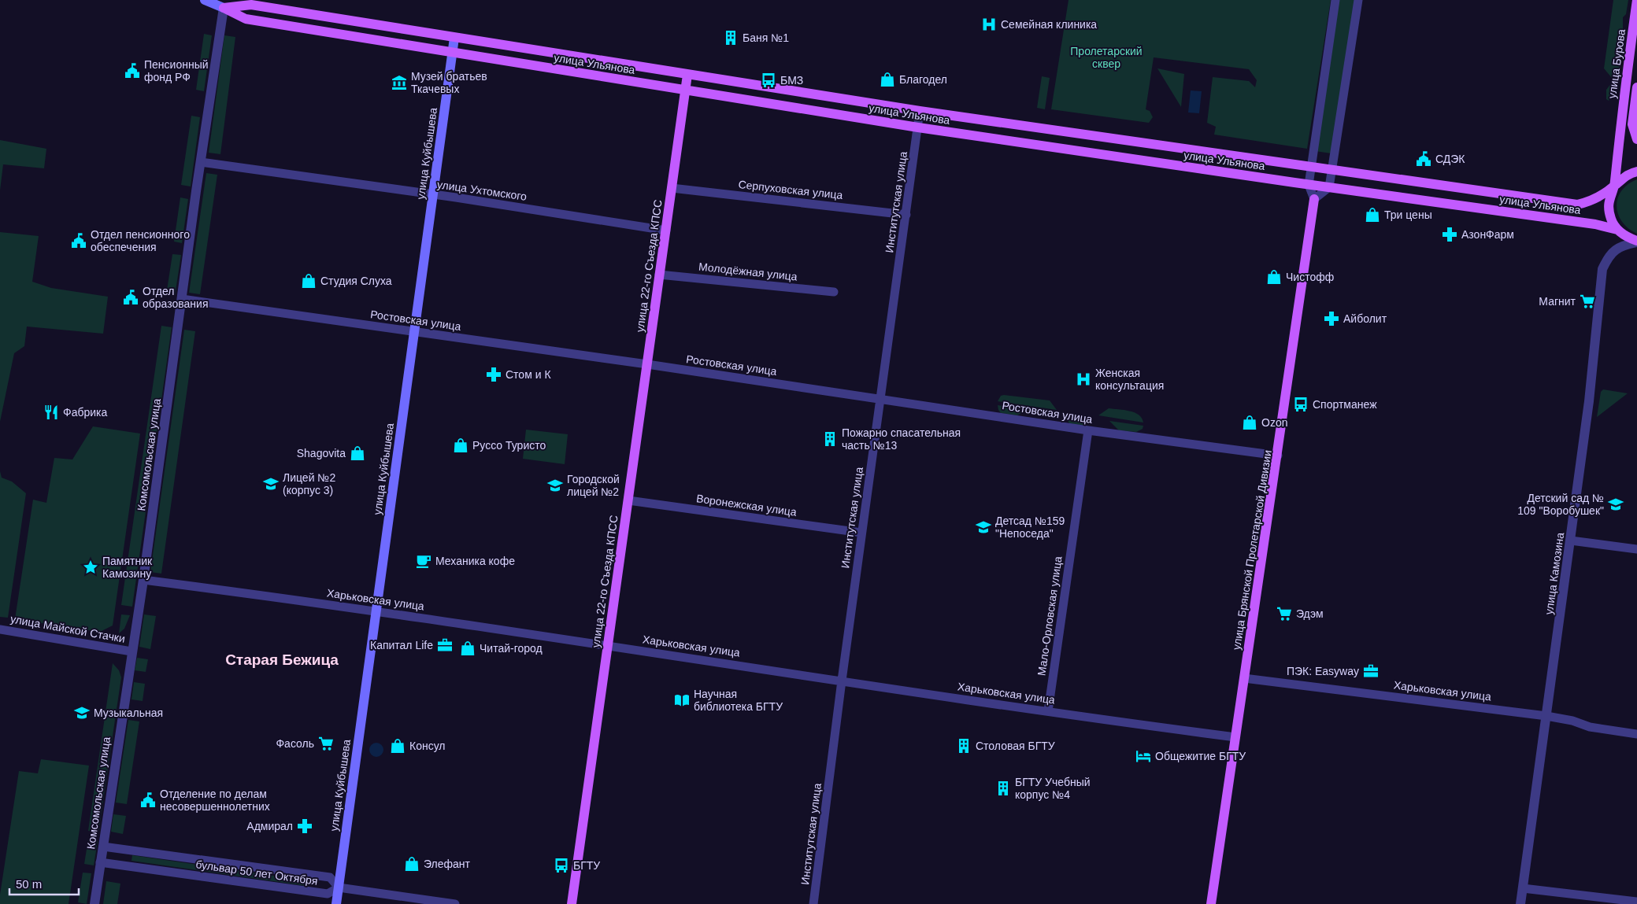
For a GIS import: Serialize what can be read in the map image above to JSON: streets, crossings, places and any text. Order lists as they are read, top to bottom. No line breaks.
{"streets":{"main road":["улица Ульянова","улица Бурова","улица Куйбышева","улица 22-го Съезда КПСС","улица Брянской Пролетарской Дивизии"],"street":["Серпуховская улица","улица Ухтомского","Институтская улица","Молодёжная улица","Ростовская улица","Комсомольская улица","Воронежская улица","улица Камозина","Харьковская улица","Мало-Орловская улица","улица Майской Стачки","бульвар 50 лет Октября"]},"crossings":[["улица Ульянова","улица Бурова"],["улица Ульянова","улица Куйбышева"],["улица Ульянова","Институтская улица"],["улица Ульянова","улица 22-го Съезда КПСС"],["улица Ульянова","Комсомольская улица"],["улица Ульянова","улица Брянской Пролетарской Дивизии"],["улица Ульянова","улица Камозина"],["улица Куйбышева","улица Ухтомского"],["улица Куйбышева","Ростовская улица"],["улица Куйбышева","Харьковская улица"],["улица Куйбышева","бульвар 50 лет Октября"],["Серпуховская улица","Институтская улица"],["Серпуховская улица","улица 22-го Съезда КПСС"],["улица Ухтомского","улица 22-го Съезда КПСС"],["улица Ухтомского","Комсомольская улица"],["Институтская улица","Ростовская улица"],["Институтская улица","Воронежская улица"],["Институтская улица","Харьковская улица"],["улица 22-го Съезда КПСС","Молодёжная улица"],["улица 22-го Съезда КПСС","Ростовская улица"],["улица 22-го Съезда КПСС","Воронежская улица"],["улица 22-го Съезда КПСС","Харьковская улица"],["Ростовская улица","Комсомольская улица"],["Ростовская улица","улица Брянской Пролетарской Дивизии"],["Ростовская улица","Мало-Орловская улица"],["Комсомольская улица","Харьковская улица"],["Комсомольская улица","улица Майской Стачки"],["Комсомольская улица","бульвар 50 лет Октября"],["улица Брянской Пролетарской Дивизии","Харьковская улица"],["улица Камозина","Харьковская улица"],["Харьковская улица","Мало-Орловская улица"]],"districts":["Cтарая Бежица"],"parks":["Пролетарский сквер"],"places":{"hospital":["Семейная клиника","Женская консультация"],"building":["Баня №1","Пожарно спасательная часть №13","Столовая БГТУ","БГТУ Учебный корпус №4"],"public building":["Пенсионный фонд РФ","СДЭК","Отдел пенсионного обеспечения","Отдел образования","Отделение по делам несовершеннолетних"],"shop":["Благодел","Три цены","Чистофф","Студия Слуха","Ozon","Руссо Туристо","Shagovita","Читай-город","Консул","Элефант"],"bus stop":["БМЗ","Спортманеж","БГТУ"],"museum":["Музей братьев Ткачевых"],"pharmacy":["АзонФарм","Айболит","Стом и К","Адмирал"],"supermarket":["Магнит","Эдэм","Фасоль"],"restaurant":["Фабрика"],"school or university":["Лицей №2 (корпус 3)","Городской лицей №2","Детский сад № 109 \"Воробушек\"","Детсад №159 \"Непоседа\"","Музыкальная"],"cafe":["Механика кофе"],"place":["Памятник Камозину"],"office":["Капитал Life","ПЭК: Easyway"],"library":["Научная библиотека БГТУ"],"hotel":["Общежитие БГТУ"]},"scale_bar":"50 m"}
